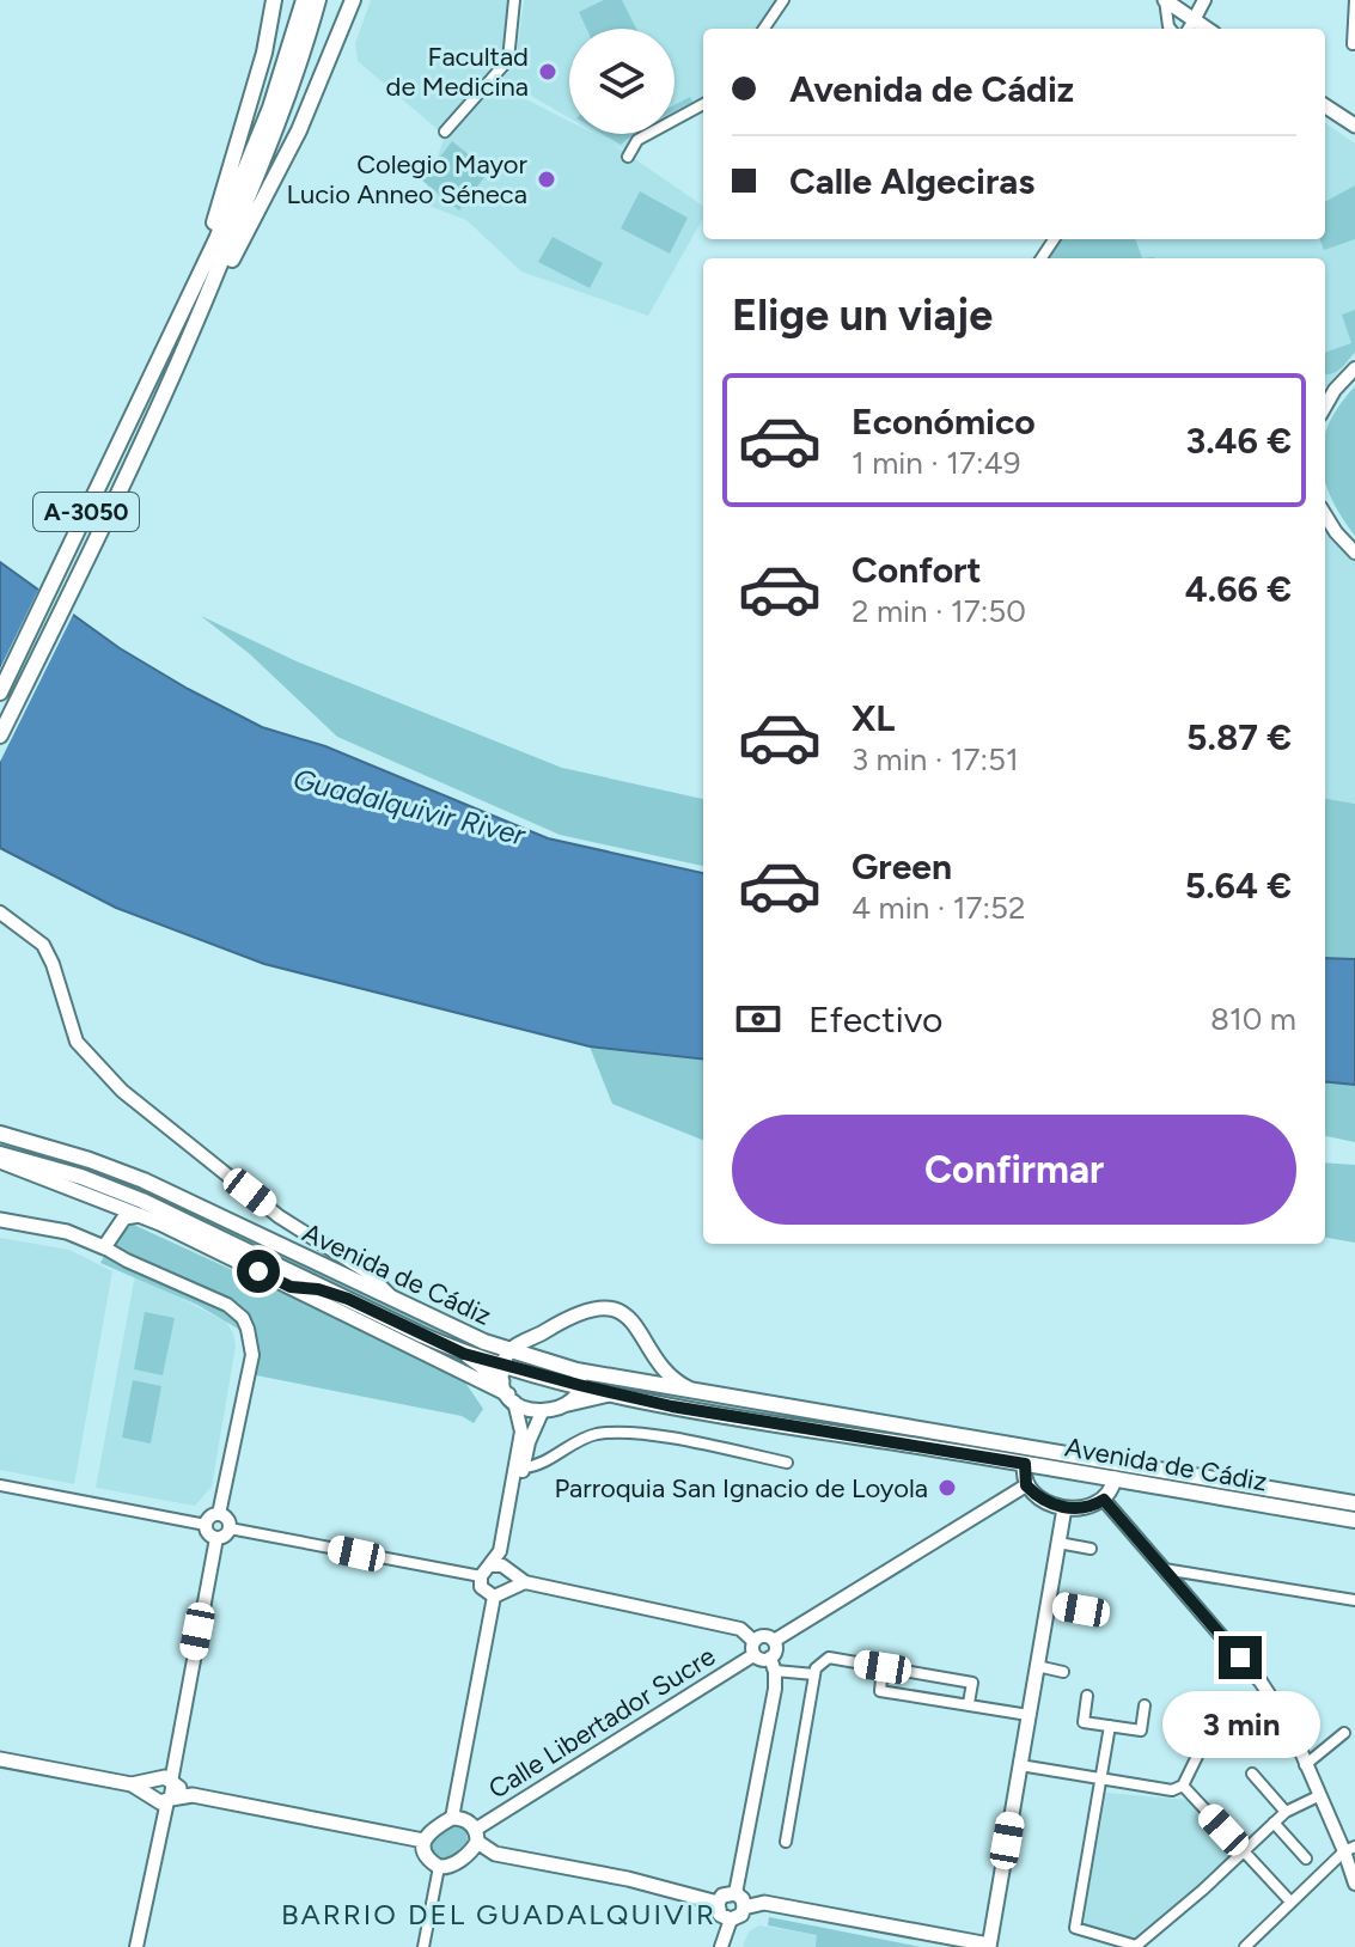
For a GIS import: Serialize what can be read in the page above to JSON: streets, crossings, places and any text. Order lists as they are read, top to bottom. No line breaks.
{"streets":{"main road":["A-3050","Avenida de Cádiz"],"street":["Calle Libertador Sucre"]},"districts":["BARRIO DEL GUADALQUIVIR"],"water":["Guadalquivir River"],"places":["Facultad de Medicina","Colegio Mayor Lucio Anneo Séneca","Parroquia San Ignacio de Loyola"],"page":{"banner":["Avenida de Cádiz","Calle Algeciras"],"heading":"Elige un viaje","list":[{"name":"Económico","note":"1 min · 17:49","value":"3.46 €"},{"name":"Confort","note":"2 min · 17:50","value":"4.66 €"},{"name":"XL","note":"3 min · 17:51","value":"5.87 €"},{"name":"Green","note":"4 min · 17:52","value":"5.64 €"}],"pay":["Efectivo","810 m"],"buttons":"Confirmar","bubble":"3 min"}}
